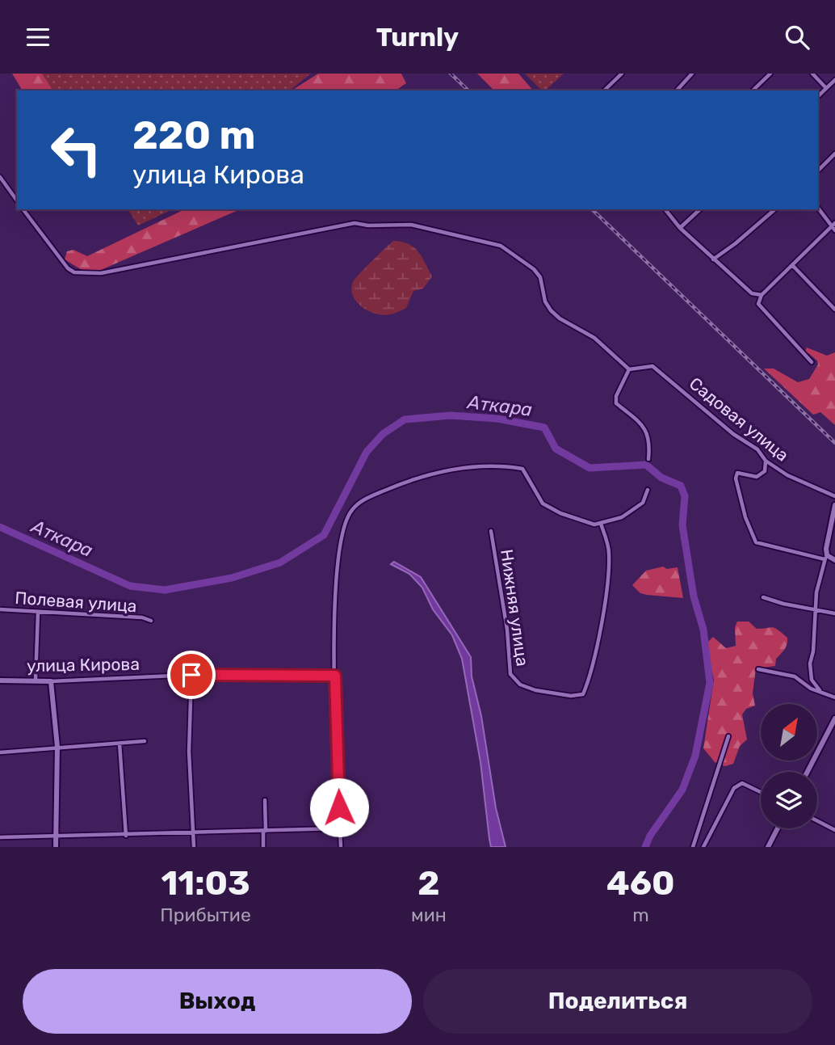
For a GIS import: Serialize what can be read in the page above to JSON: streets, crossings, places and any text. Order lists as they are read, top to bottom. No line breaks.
{"streets":{"street":["Садовая улица","Полевая улица","Нижняя улица","улица Кирова"]},"water":["Аткара"],"north":"top right","page":{"header":"Turnly","turn":["220 m","улица Кирова"],"eta":["11:03","Прибытие","2","мин","460","m"],"buttons":["Выход","Поделиться"]}}
